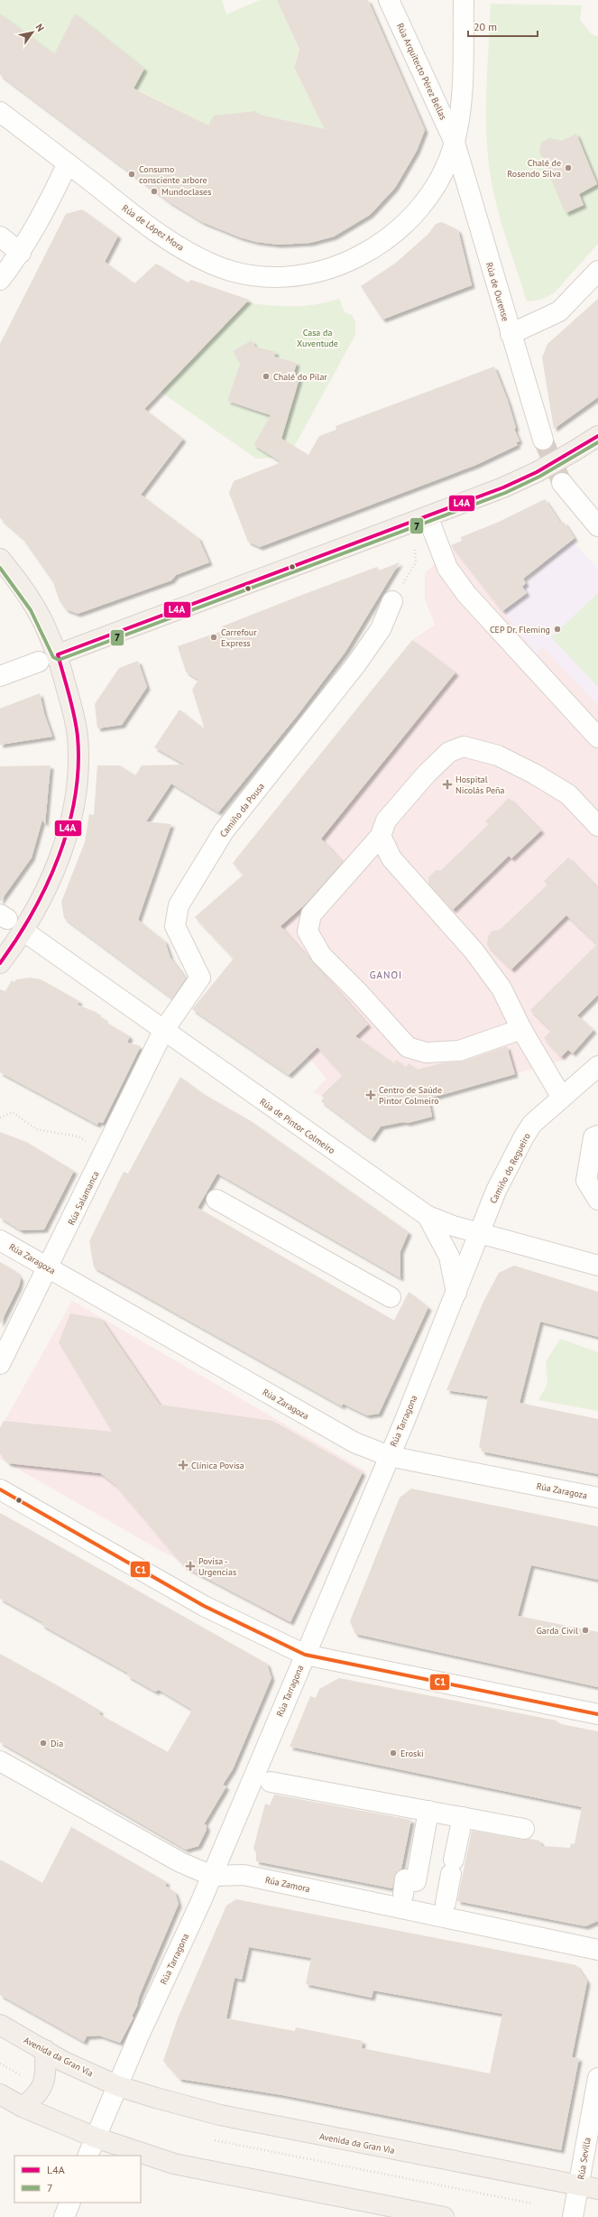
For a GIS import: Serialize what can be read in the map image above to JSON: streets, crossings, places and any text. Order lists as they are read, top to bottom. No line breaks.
{"streets":{"main road":["Avenida da Gran Vía"],"street":["Rúa Arquitecto Pérez Bellas","Rúa de López Mora","Rúa de Ourense","Camiño da Pousa","Rúa de Pintor Colmeiro","Camiño do Regueiro","Rúa Salamanca","Rúa Zaragoza","Rúa Tarragona","Rúa Zamora","Rúa Sevilla"]},"crossings":[["Rúa Arquitecto Pérez Bellas","Rúa de López Mora"],["Rúa Arquitecto Pérez Bellas","Rúa de Ourense"],["Rúa de López Mora","Rúa de Ourense"],["Camiño da Pousa","Rúa de Pintor Colmeiro"],["Camiño da Pousa","Rúa Salamanca"],["Rúa de Pintor Colmeiro","Camiño do Regueiro"],["Rúa de Pintor Colmeiro","Rúa Salamanca"],["Rúa de Pintor Colmeiro","Rúa Tarragona"],["Camiño do Regueiro","Rúa Tarragona"],["Rúa Salamanca","Rúa Zaragoza"],["Rúa Zaragoza","Rúa Tarragona"],["Rúa Tarragona","Rúa Zamora"],["Rúa Tarragona","Avenida da Gran Vía"],["Avenida da Gran Vía","Rúa Sevilla"]],"districts":["GANOI"],"parks":["Casa da Xuventude"],"places":{"other":["Chalé de Rosendo Silva","Consumo consciente arbore","Mundoclases","Chalé do Pilar","CEP Dr. Fleming","Carrefour Express","Garda Civil","Dia","Eroski"],"health":["Hospital Nicolás Peña","Centro de Saúde Pintor Colmeiro","Clínica Povisa","Povisa - Urgencias"]},"lines":["transit line L4A","transit line 7","transit line C1"],"legend":["L4A","7"],"scale_bar":"20 m","north":"top right"}
